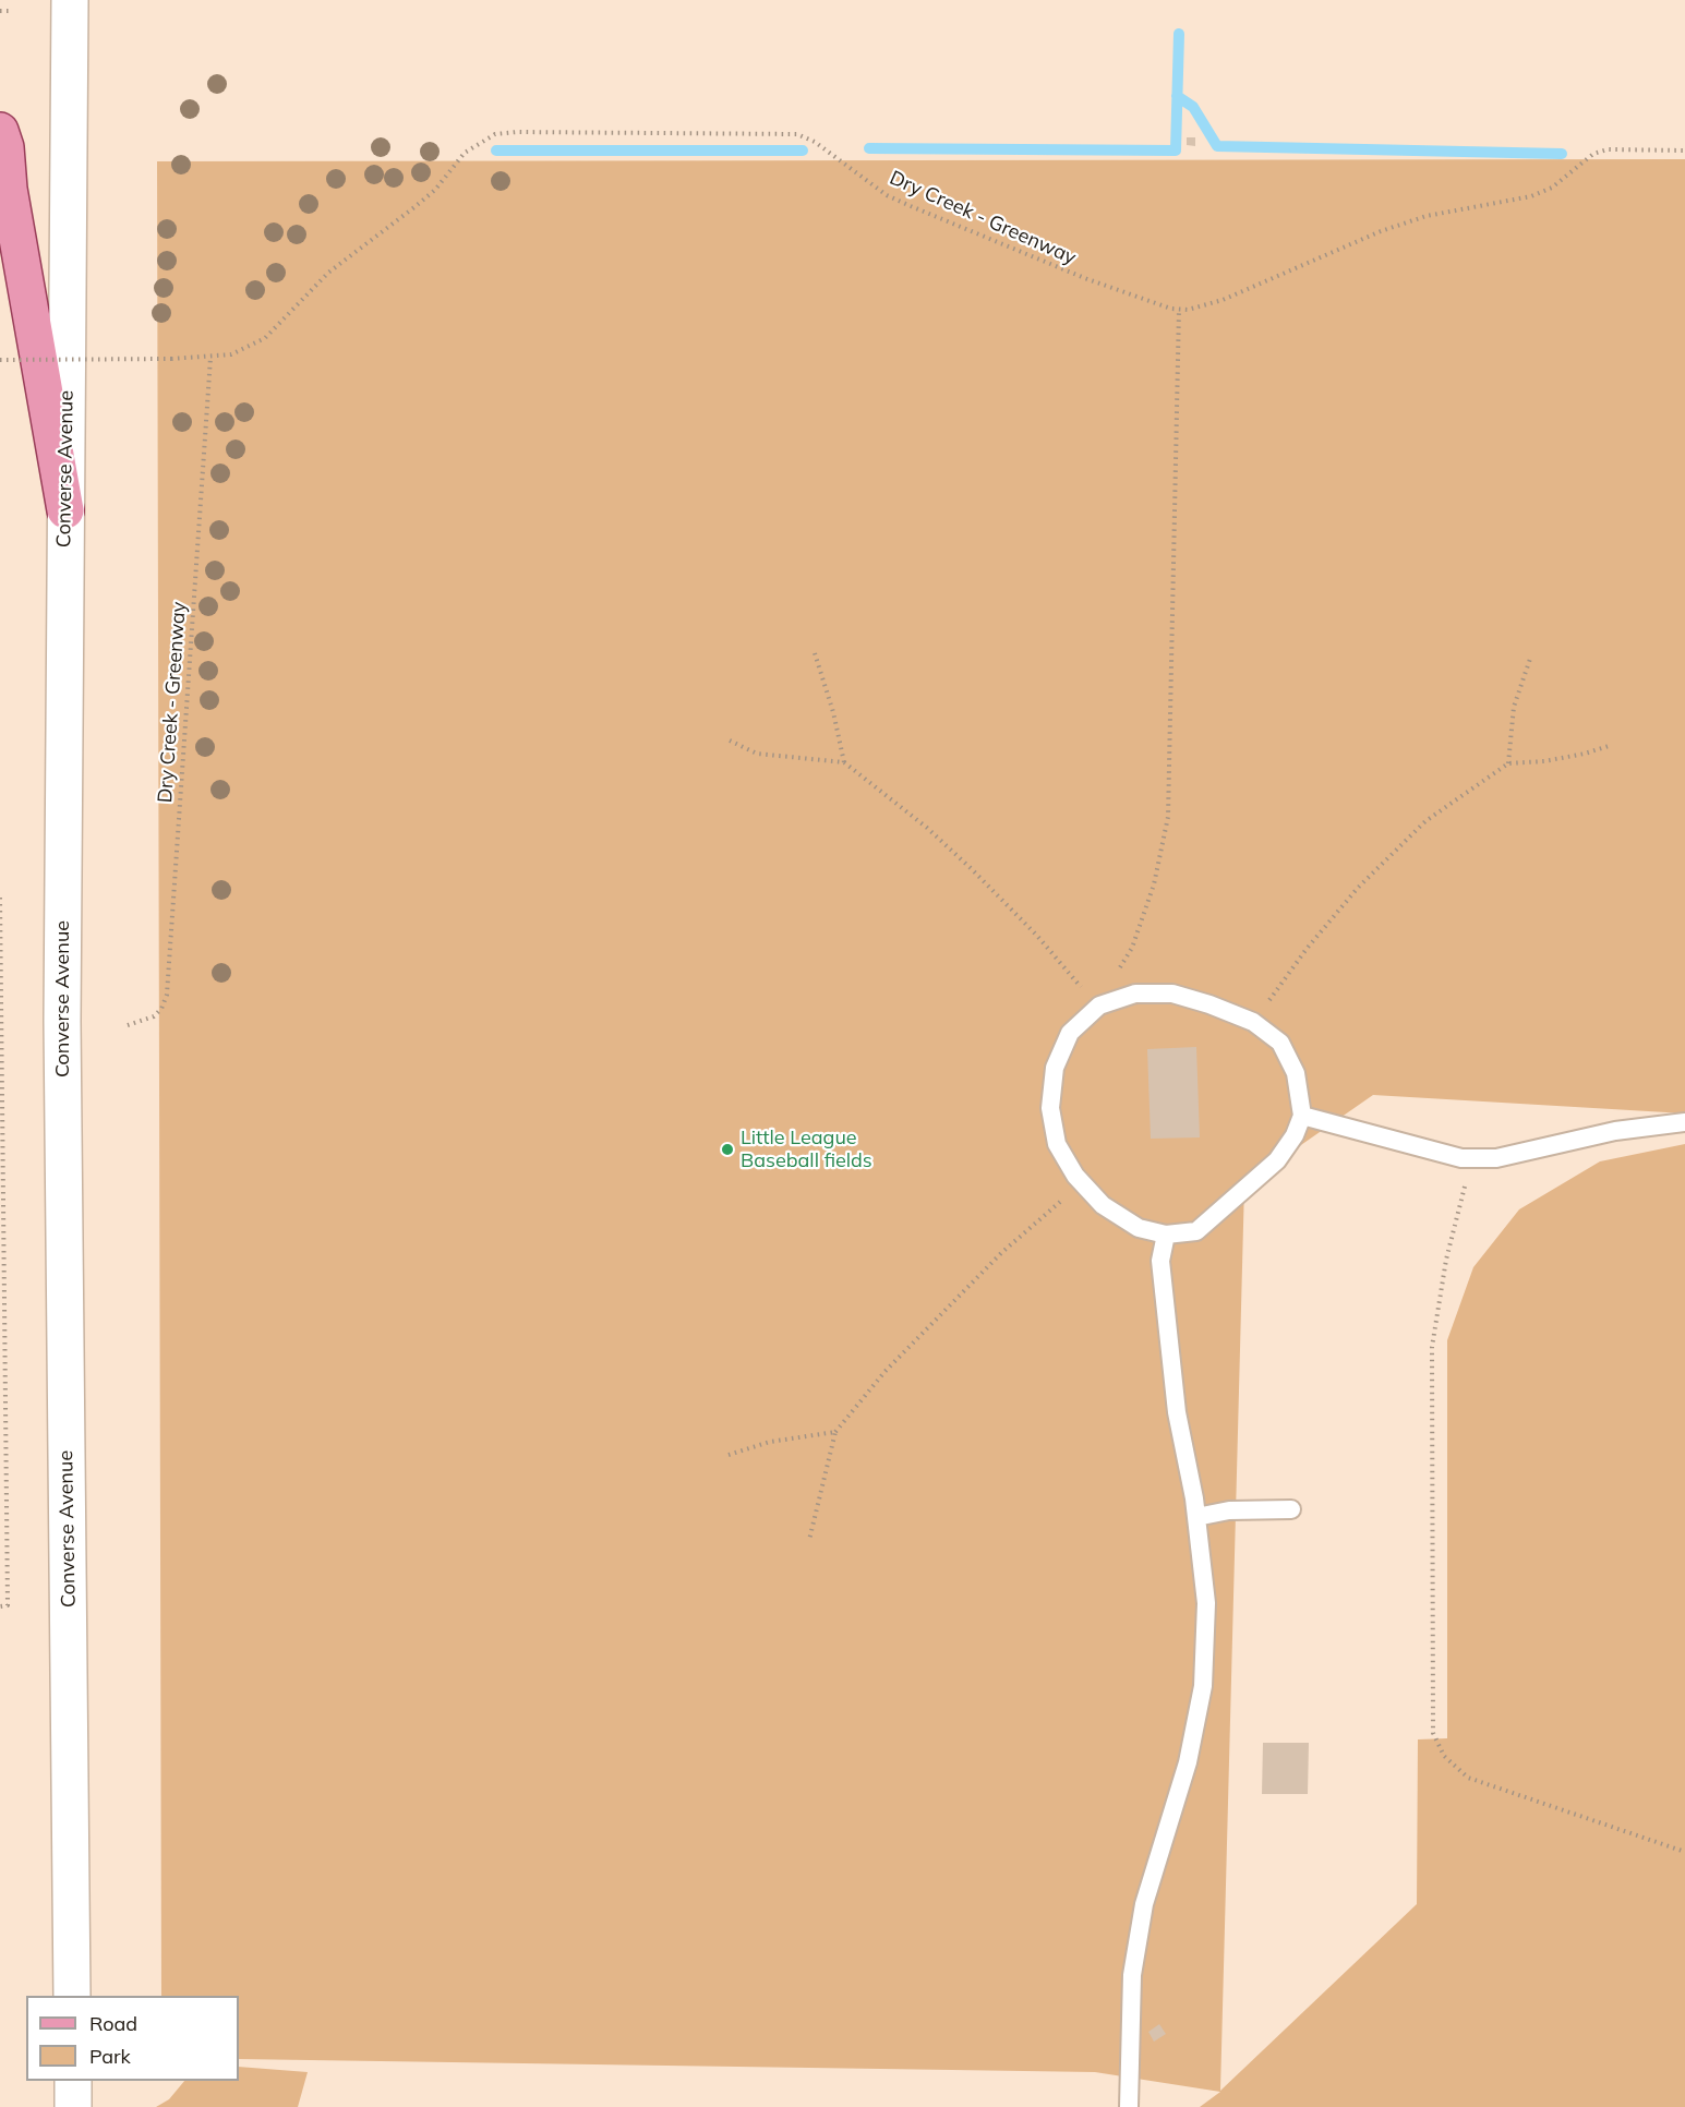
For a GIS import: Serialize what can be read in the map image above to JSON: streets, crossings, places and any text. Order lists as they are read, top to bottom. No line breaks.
{"streets":{"main road":["Converse Avenue"],"path":["Dry Creek - Greenway"]},"places":["Little League Baseball fields"],"legend":["Road","Park"]}
